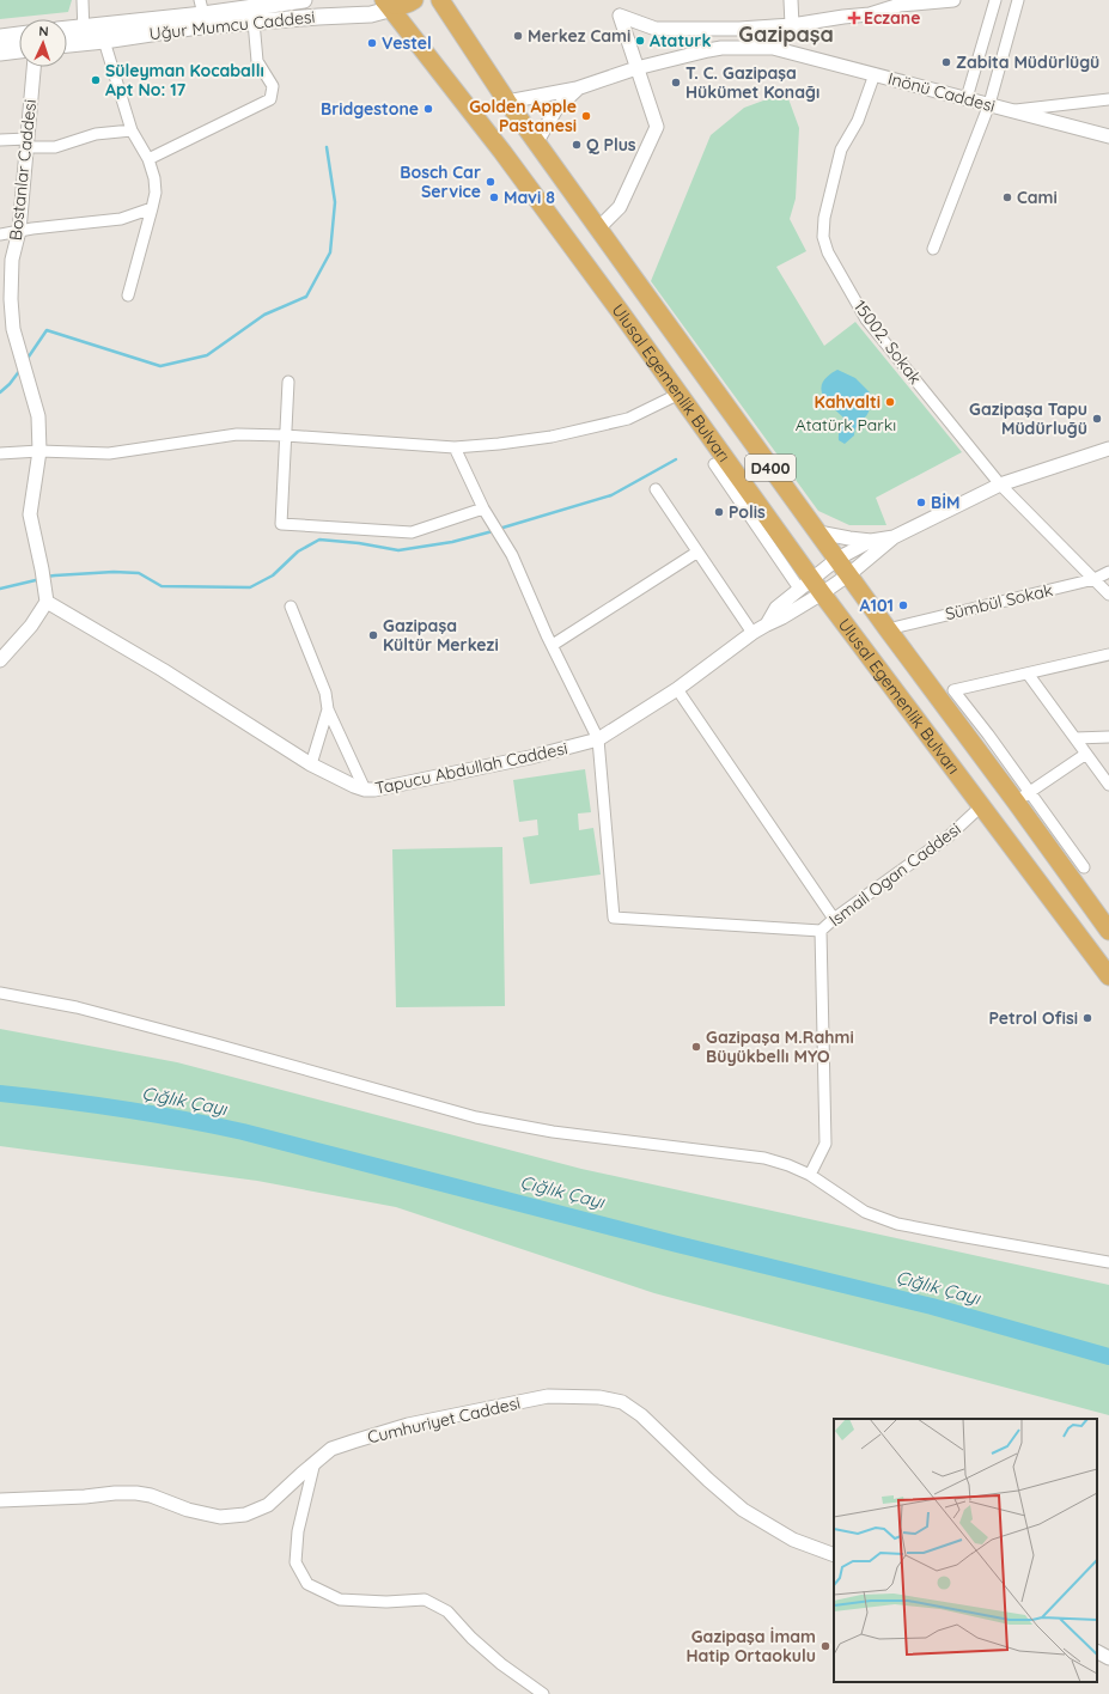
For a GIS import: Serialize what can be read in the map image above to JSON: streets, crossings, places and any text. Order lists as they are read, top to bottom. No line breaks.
{"streets":{"highway":["Ulusal Egemenlik Bulvarı","D400"],"main road":["Uğur Mumcu Caddesi"],"street":["Inönü Caddesi","Bostanlar Caddesi","15002. Sokak","Sümbül Sokak","Tapucu Abdullah Caddesi","Ismail Ogan Caddesi","Cumhuriyet Caddesi"]},"crossings":[["Uğur Mumcu Caddesi","Ulusal Egemenlik Bulvarı"],["Inönü Caddesi","15002. Sokak"],["Inönü Caddesi","Ulusal Egemenlik Bulvarı"],["Bostanlar Caddesi","Tapucu Abdullah Caddesi"],["15002. Sokak","Sümbül Sokak"],["Ulusal Egemenlik Bulvarı","Sümbül Sokak"],["Ulusal Egemenlik Bulvarı","Tapucu Abdullah Caddesi"],["Ulusal Egemenlik Bulvarı","Ismail Ogan Caddesi"]],"districts":["Gazipaşa"],"water":["Çığlık Çayı"],"parks":["Atatürk Parkı"],"places":{"health":["Eczane"],"other":["Merkez Cami","Ataturk","Vestel","Zabita Müdürlügü","Süleyman Kocaballı Apt No: 17","T. C. Gazipaşa Hükümet Konağı","Bridgestone","Golden Apple Pastanesi","Q Plus","Bosch Car Service","Mavi 8","Cami","Kahvalti","Gazipaşa Tapu Müdürluğü","BİM","Polis","A101","Gazipaşa Kültür Merkezi","Petrol Ofisi","Gazipaşa M.Rahmi Büyükbellı MYO","Gazipaşa İmam Hatip Ortaokulu"]},"north":"top"}
